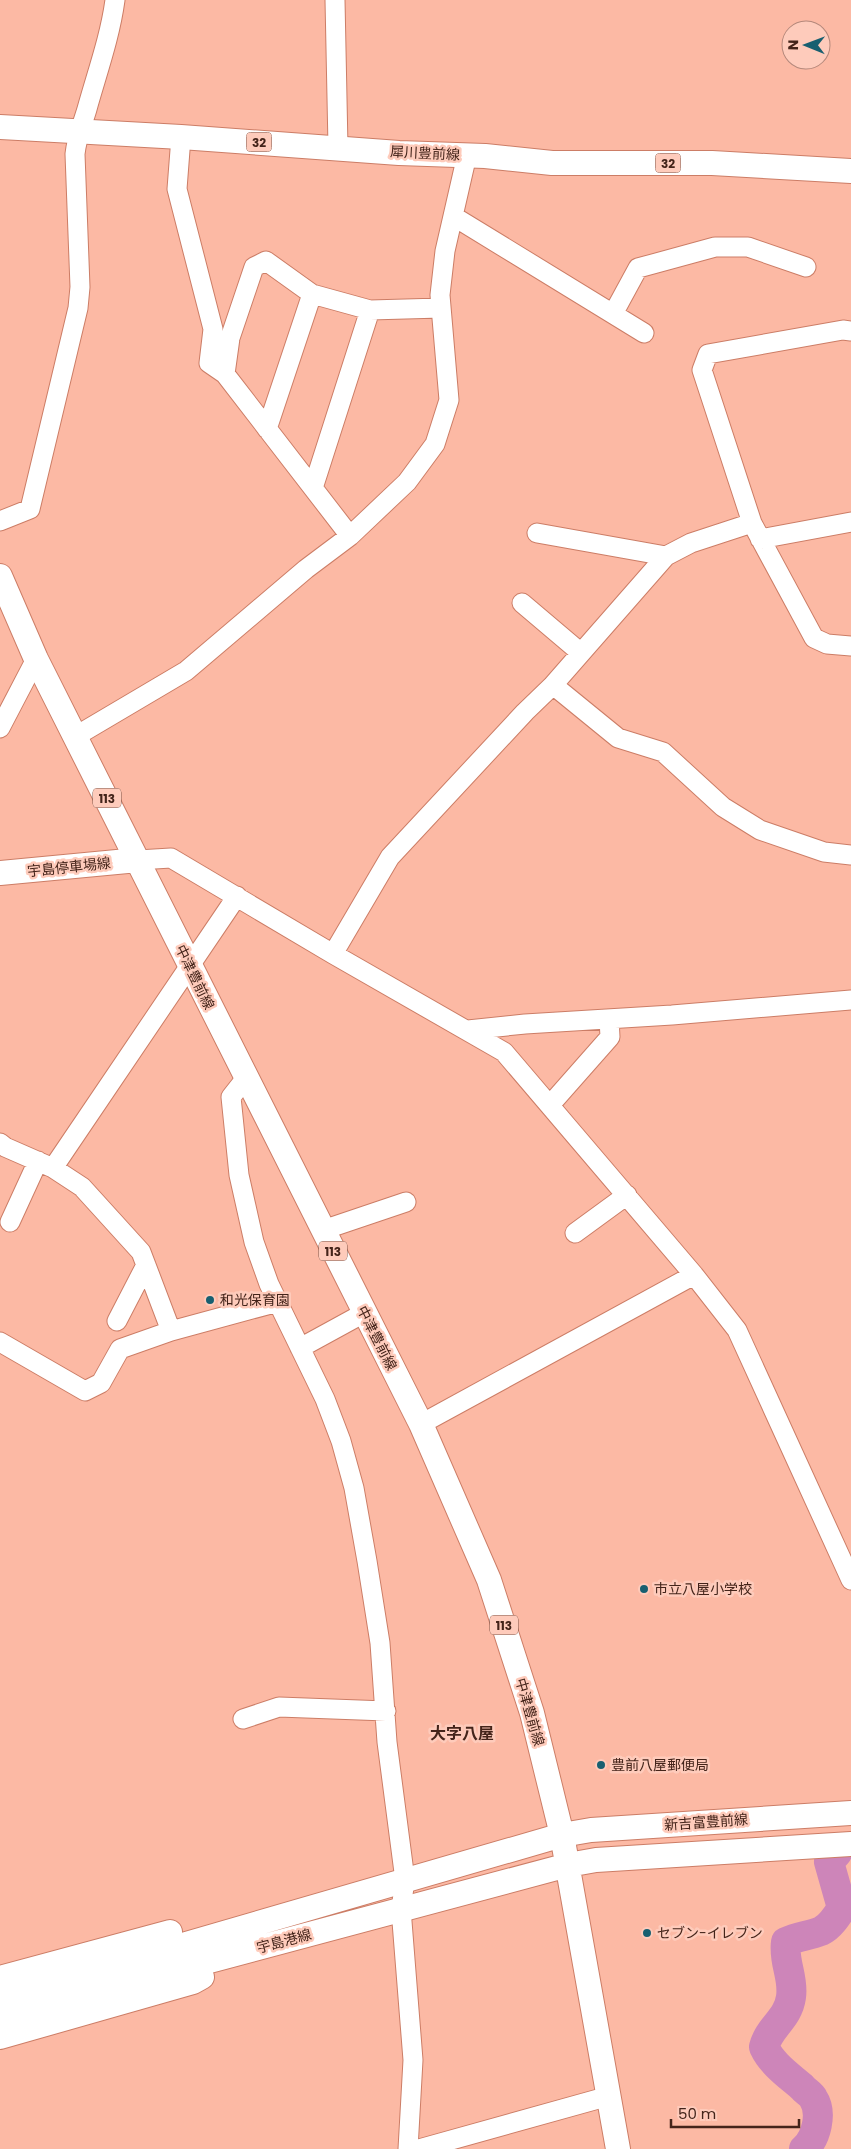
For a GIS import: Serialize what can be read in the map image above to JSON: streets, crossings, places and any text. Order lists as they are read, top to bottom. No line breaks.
{"streets":{"main road":["32","犀川豊前線","113","宇島停車場線","中津豊前線","新吉富豊前線","宇島港線"]},"crossings":[["宇島停車場線","中津豊前線"],["中津豊前線","新吉富豊前線"],["中津豊前線","宇島港線"],["新吉富豊前線","宇島港線"]],"districts":["大字八屋"],"places":["和光保育園","市立八屋小学校","豊前八屋郵便局","セブン-イレブン"],"scale_bar":"50 m","north":"left"}
